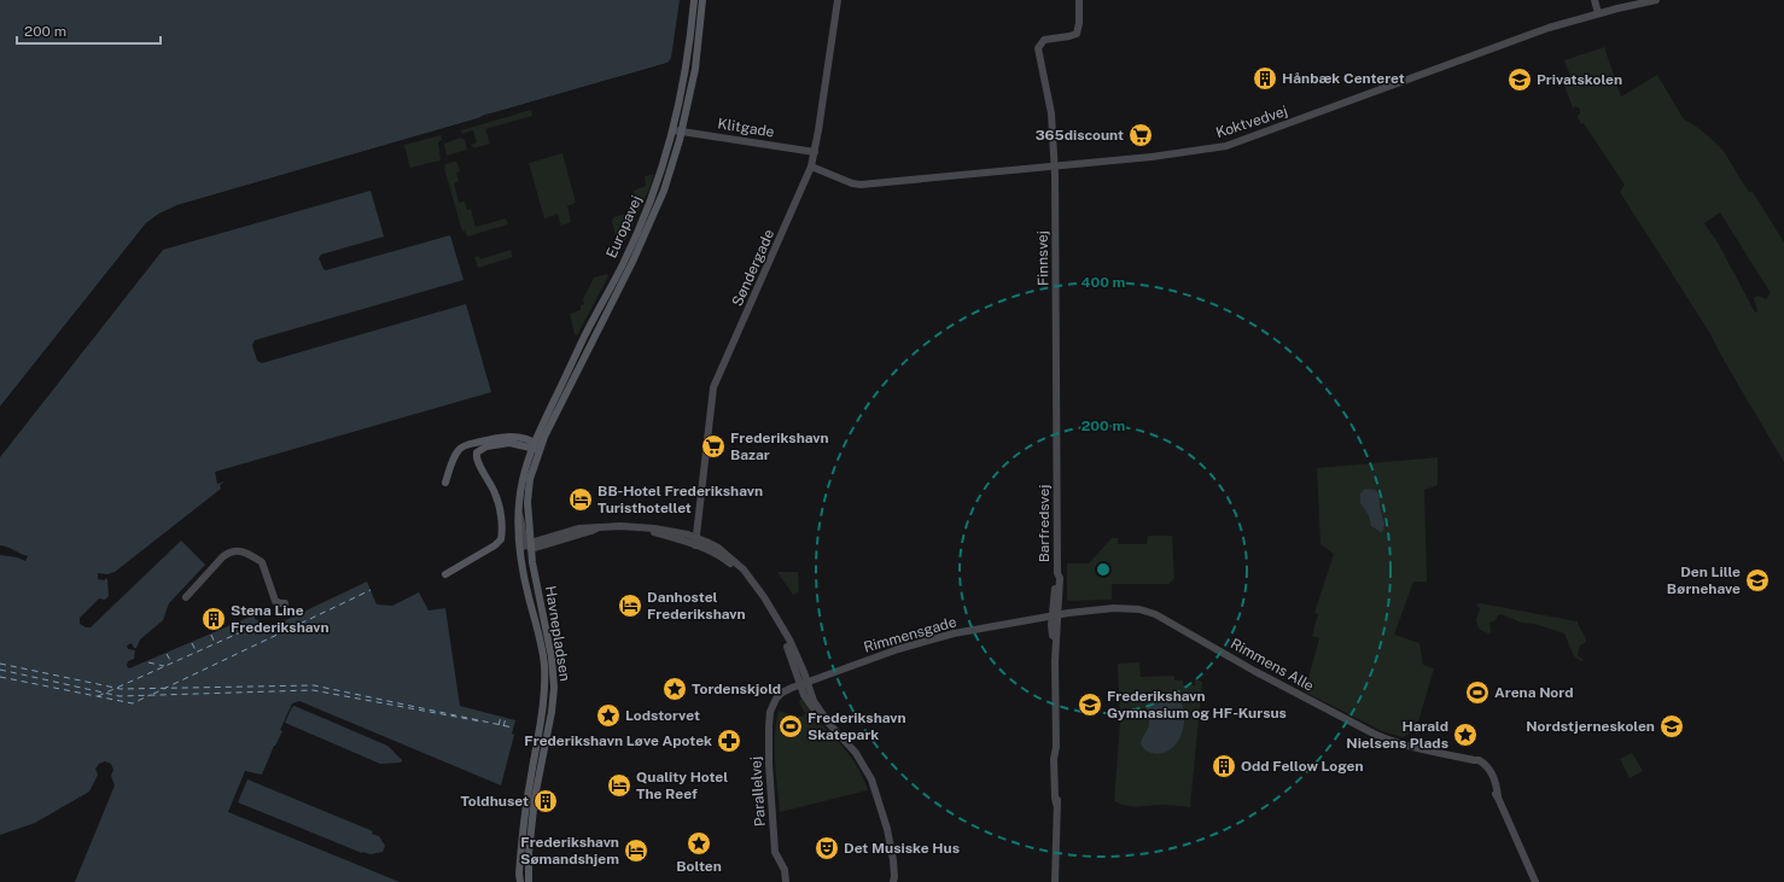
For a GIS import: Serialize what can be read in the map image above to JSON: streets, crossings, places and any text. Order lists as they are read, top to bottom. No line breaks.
{"streets":{"main road":["Europavej","Havnepladsen"],"street":["Koktvedvej","Klitgade","Finnsvej","Søndergade","Barfredsvej","Rimmensgade","Rimmens Alle","Parallelvej"]},"crossings":[["Koktvedvej","Finnsvej"],["Koktvedvej","Søndergade"],["Klitgade","Europavej"],["Klitgade","Søndergade"],["Europavej","Havnepladsen"],["Finnsvej","Barfredsvej"],["Barfredsvej","Rimmensgade"],["Barfredsvej","Rimmens Alle"],["Rimmensgade","Rimmens Alle"],["Rimmensgade","Parallelvej"]],"places":{"building":["Hånbæk Centeret","Stena Line Frederikshavn","Odd Fellow Logen","Toldhuset"],"school or university":["Privatskolen","Den Lille Børnehave","Frederikshavn Gymnasium og HF-Kursus","Nordstjerneskolen"],"supermarket":["365discount","Frederikshavn Bazar"],"hotel":["BB-Hotel Frederikshavn Turisthotellet","Danhostel Frederikshavn","Quality Hotel The Reef","Frederikshavn Sømandshjem"],"place":["Tordenskjold","Lodstorvet","Harald Nielsens Plads","Bolten"],"sports":["Arena Nord","Frederikshavn Skatepark"],"pharmacy":["Frederikshavn Løve Apotek"],"theatre":["Det Musiske Hus"]},"scale_bar":"200 m","rings":["400 m","200 m"]}
